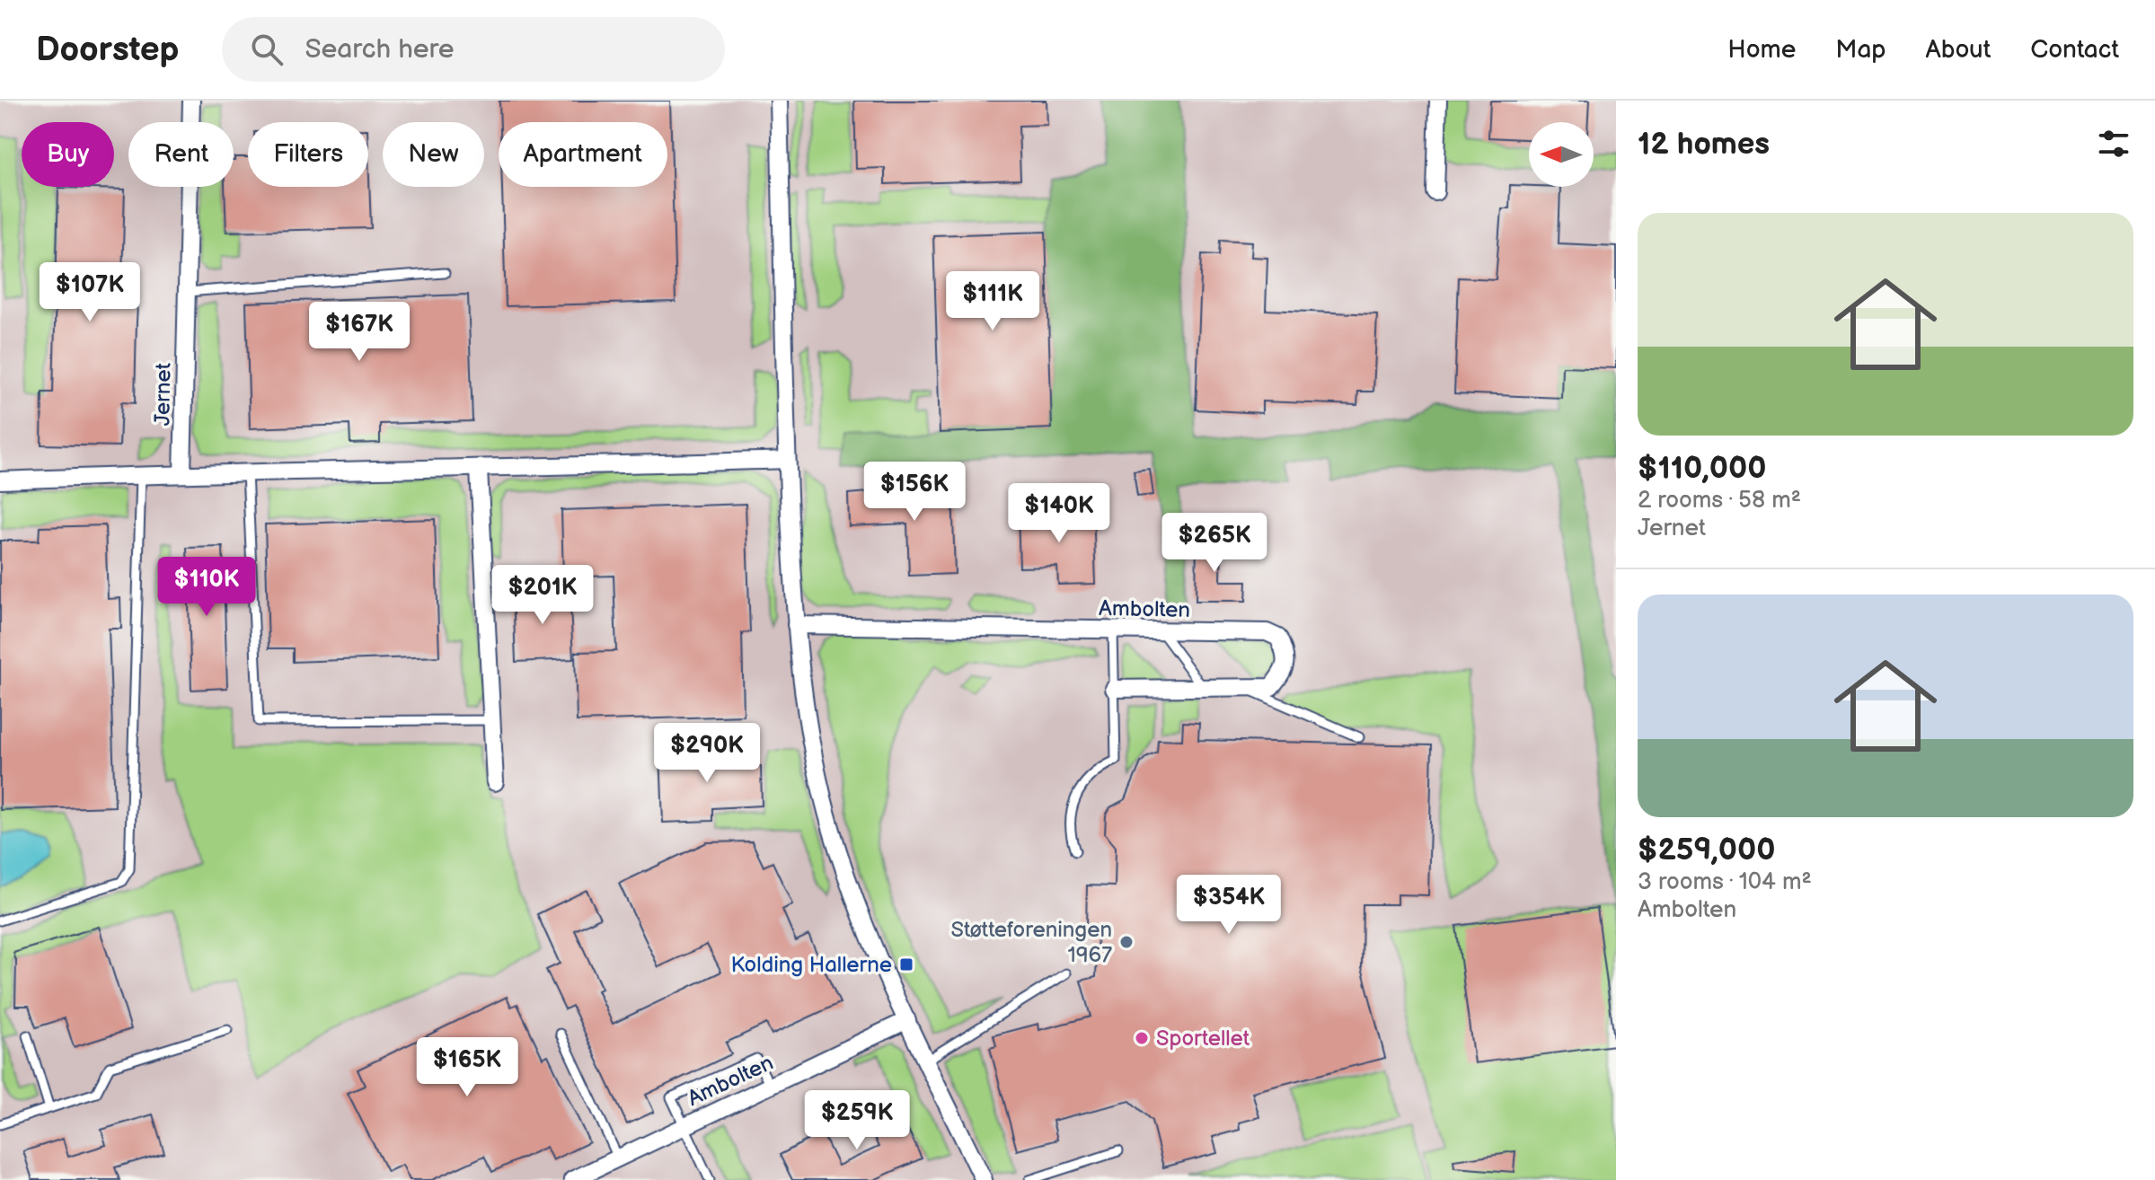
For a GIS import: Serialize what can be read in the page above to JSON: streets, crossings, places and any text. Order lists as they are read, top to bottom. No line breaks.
{"streets":{"street":["Jernet","Ambolten"]},"places":{"other":["Støtteforeningen 1967","Sportellet"],"transit":["Kolding Hallerne"]},"north":"left","page":{"header":"Doorstep","search":"Search here","nav":["Home","Map","About","Contact"],"heading":"12 homes","chip":["Buy","Rent","Filters","New","Apartment"],"list":[{"name":"$110,000","note":"2 rooms · 58 m² · Jernet"},{"name":"$259,000","note":"3 rooms · 104 m² · Ambolten"}],"price":["$107K","$111K","$167K","$156K","$140K","$265K","$110K","$201K","$290K","$354K","$165K","$259K"]}}
